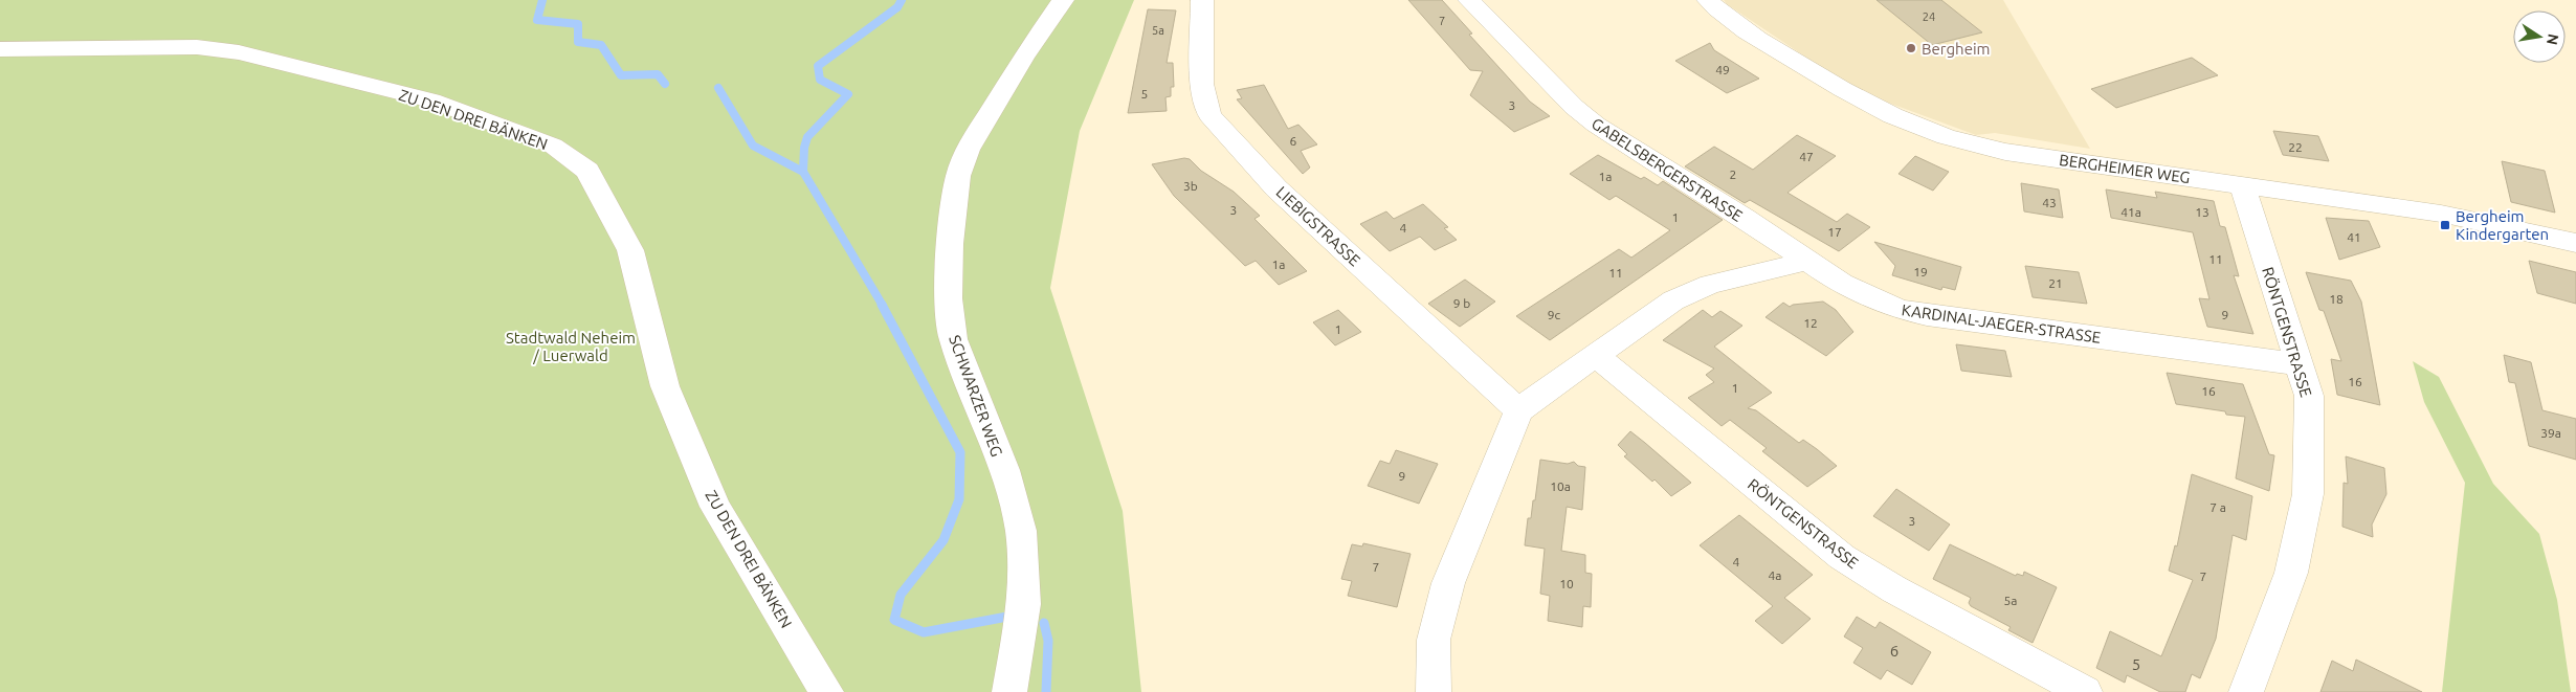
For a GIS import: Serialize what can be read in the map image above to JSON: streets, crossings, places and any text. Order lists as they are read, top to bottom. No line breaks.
{"streets":{"street":["ZU DEN DREI BÄNKEN","BERGHEIMER WEG","GABELSBERGERSTRASSE","LIEBIGSTRASSE","KARDINAL-JAEGER-STRASSE","RÖNTGENSTRASSE","SCHWARZER WEG"]},"crossings":[["BERGHEIMER WEG","RÖNTGENSTRASSE"],["GABELSBERGERSTRASSE","KARDINAL-JAEGER-STRASSE"],["KARDINAL-JAEGER-STRASSE","RÖNTGENSTRASSE"]],"parks":["Stadtwald Neheim / Luerwald"],"places":{"other":["Bergheim"],"transit":["Bergheim Kindergarten"]},"house_numbers":["24","7","5a","49","5","3","6","22","47","2","1a","3b","43","3","41a","13","1","4","17","41","11","1a","19","11","21","18","9 b","9c","9","12","1","16","1","16","39a","9","10a","7 a","3","4","7","4a","7","10","5a","6","5"],"north":"right"}
